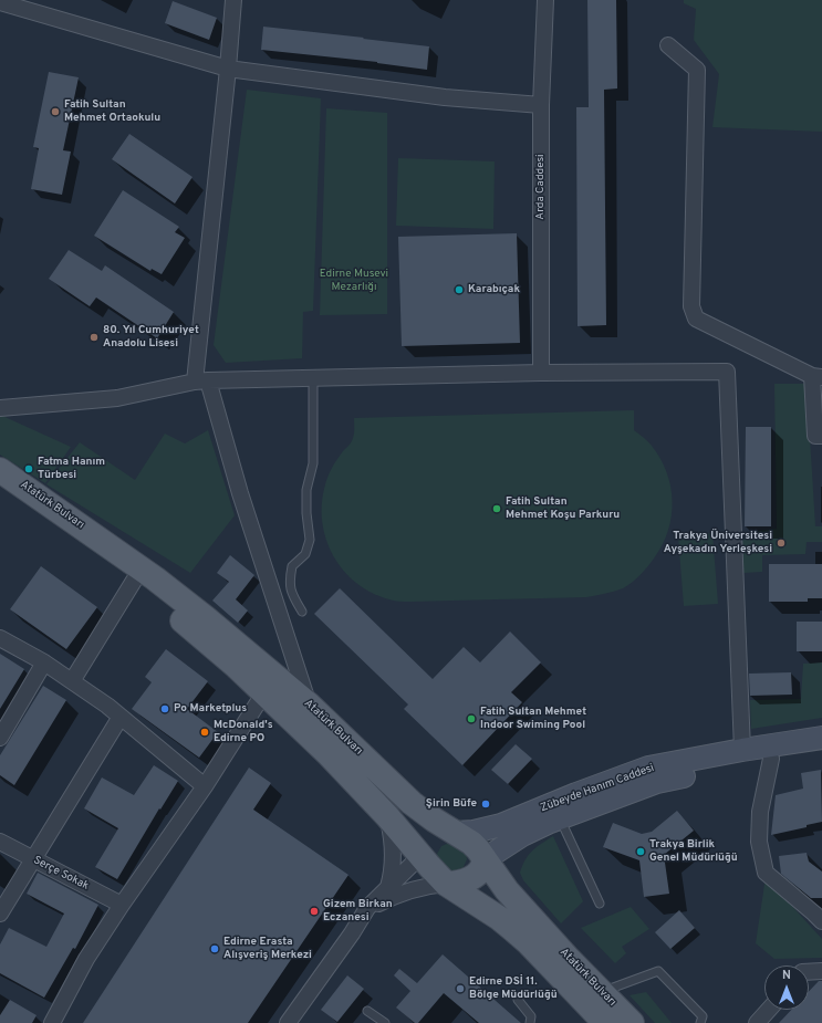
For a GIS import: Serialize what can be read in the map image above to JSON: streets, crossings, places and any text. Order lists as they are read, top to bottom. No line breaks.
{"streets":{"main road":["Atatürk Bulvarı","Zübeyde Hanım Caddesi"],"street":["Arda Caddesi","Serçe Sokak"]},"crossings":[["Atatürk Bulvarı","Zübeyde Hanım Caddesi"]],"parks":["Edirne Musevi Mezarlığı"],"places":["Fatih Sultan Mehmet Ortaokulu","Karabıçak","80. Yıl Cumhuriyet Anadolu Lisesi","Fatma Hanım Türbesi","Fatih Sultan Mehmet Koşu Parkuru","Trakya Üniversitesi Ayşekadın Yerleşkesi","Po Marketplus","Fatih Sultan Mehmet Indoor Swiming Pool","McDonald's Edirne PO","Şirin Büfe","Trakya Birlik Genel Müdürlüğü","Gizem Birkan Eczanesi","Edirne Erasta Alışveriş Merkezi","Edirne DSİ 11. Bölge Müdürlüğü"],"north":"top"}
